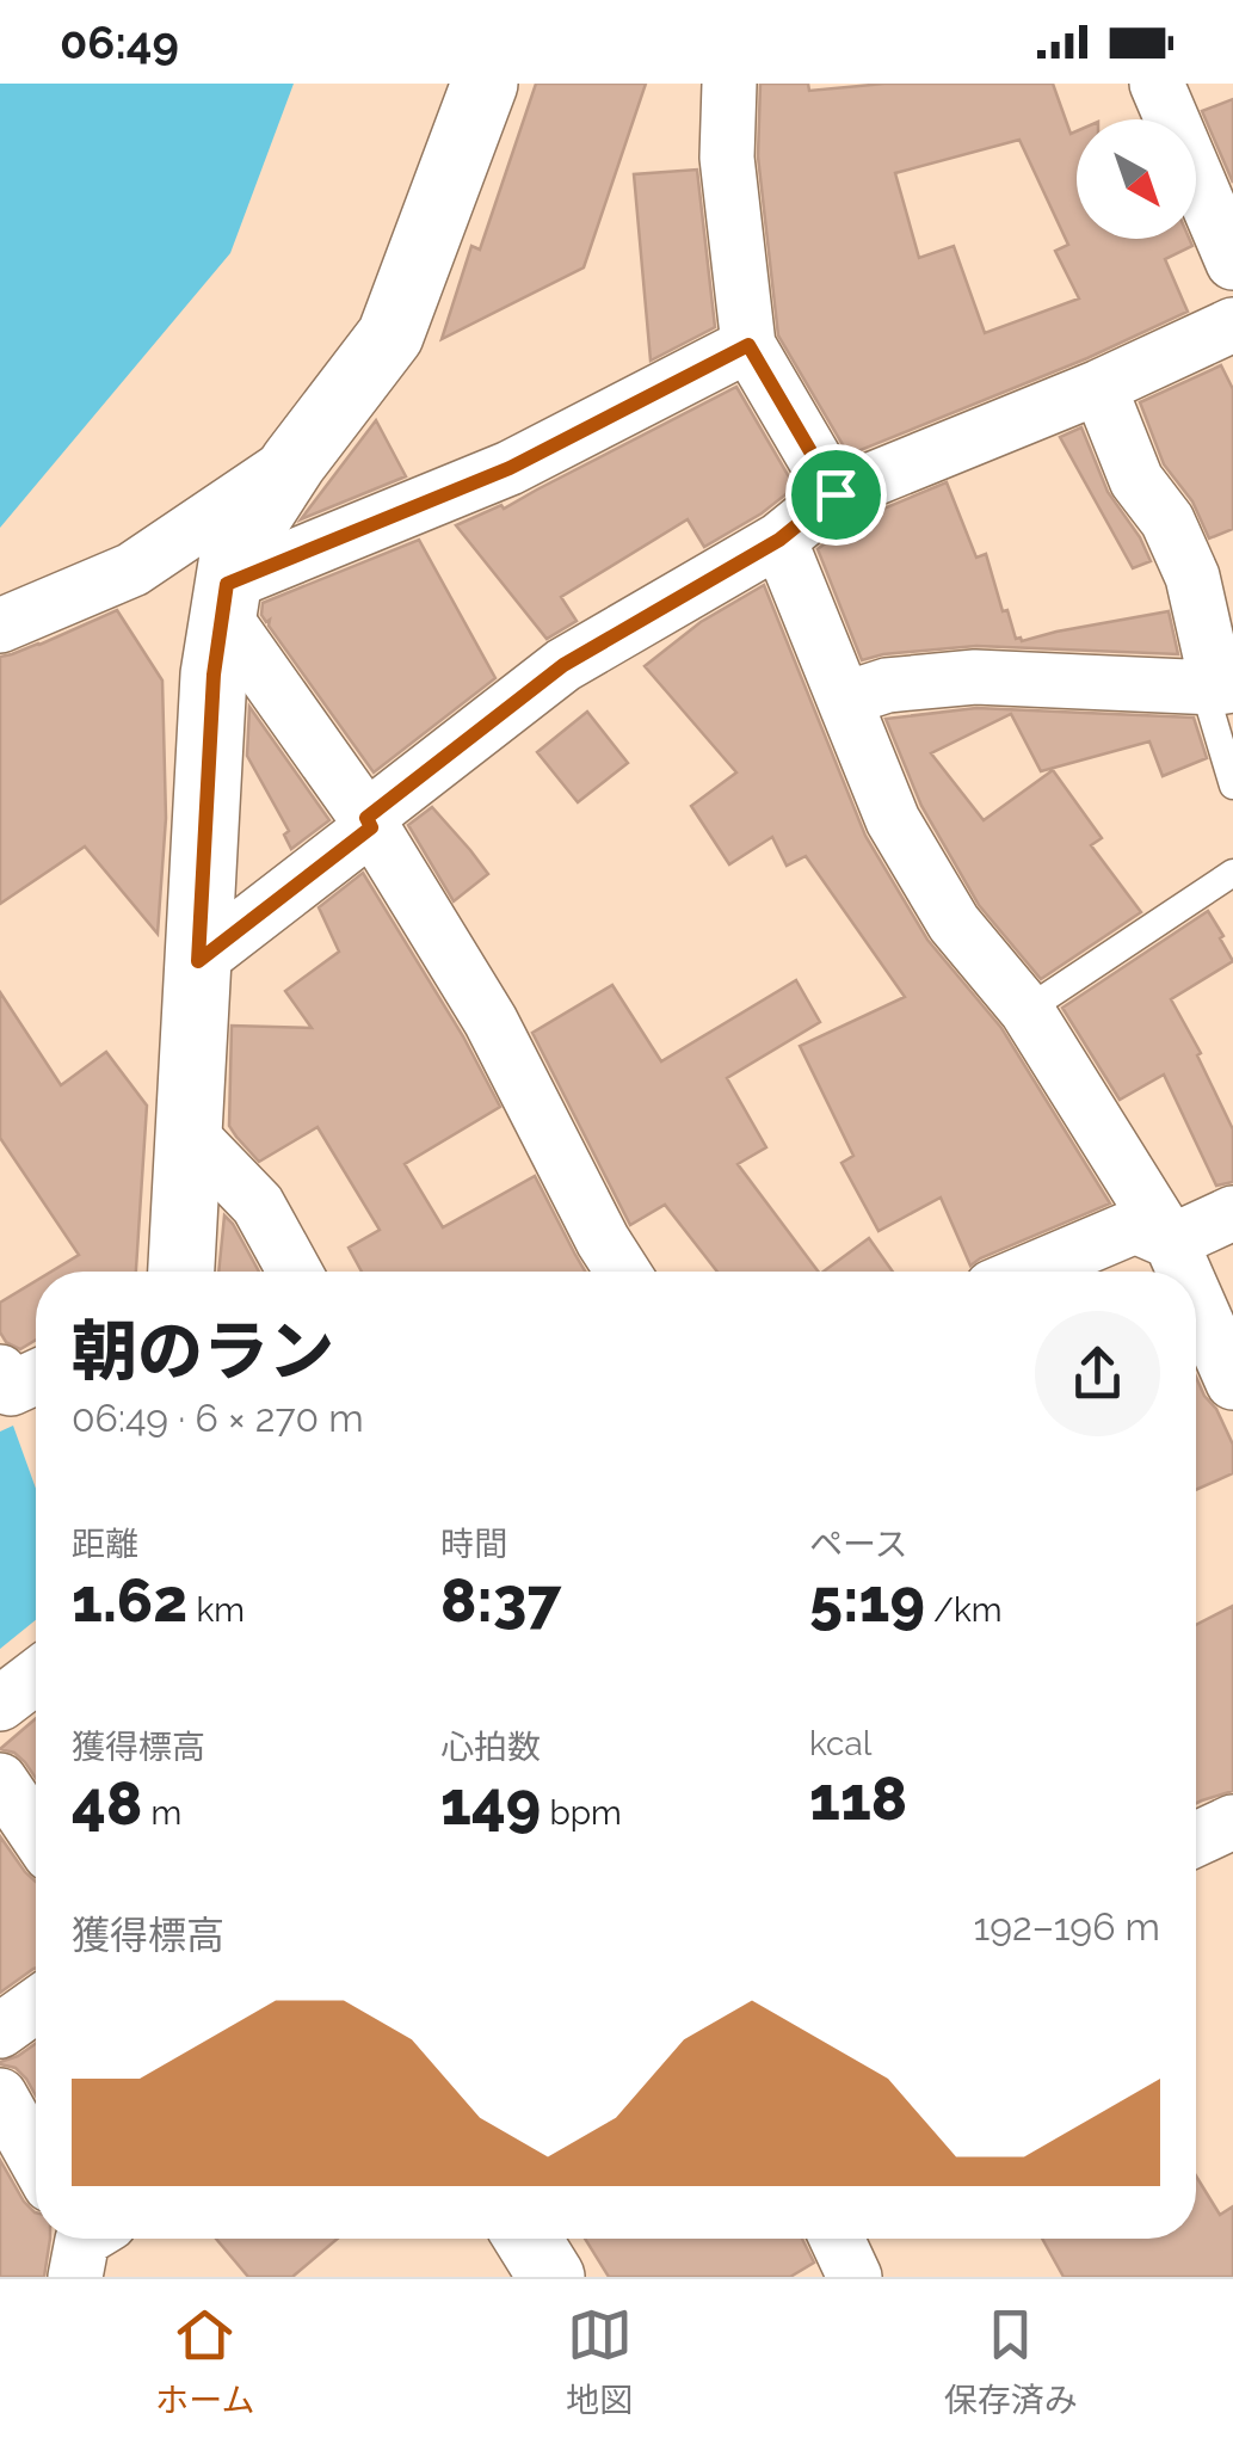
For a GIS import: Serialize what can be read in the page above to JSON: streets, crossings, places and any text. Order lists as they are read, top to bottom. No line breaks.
{"north":"bottom right","page":{"status":"06:49","heading":["朝のラン","06:49 · 6 × 270 m"],"stats":[["距離","1.62 km"],["時間","8:37"],["ペース","5:19 /km"],["獲得標高","48 m"],["心拍数","149 bpm"],["kcal","118"]],"chart":["獲得標高","192–196 m"],"tabs":["ホーム","地図","保存済み"]}}
